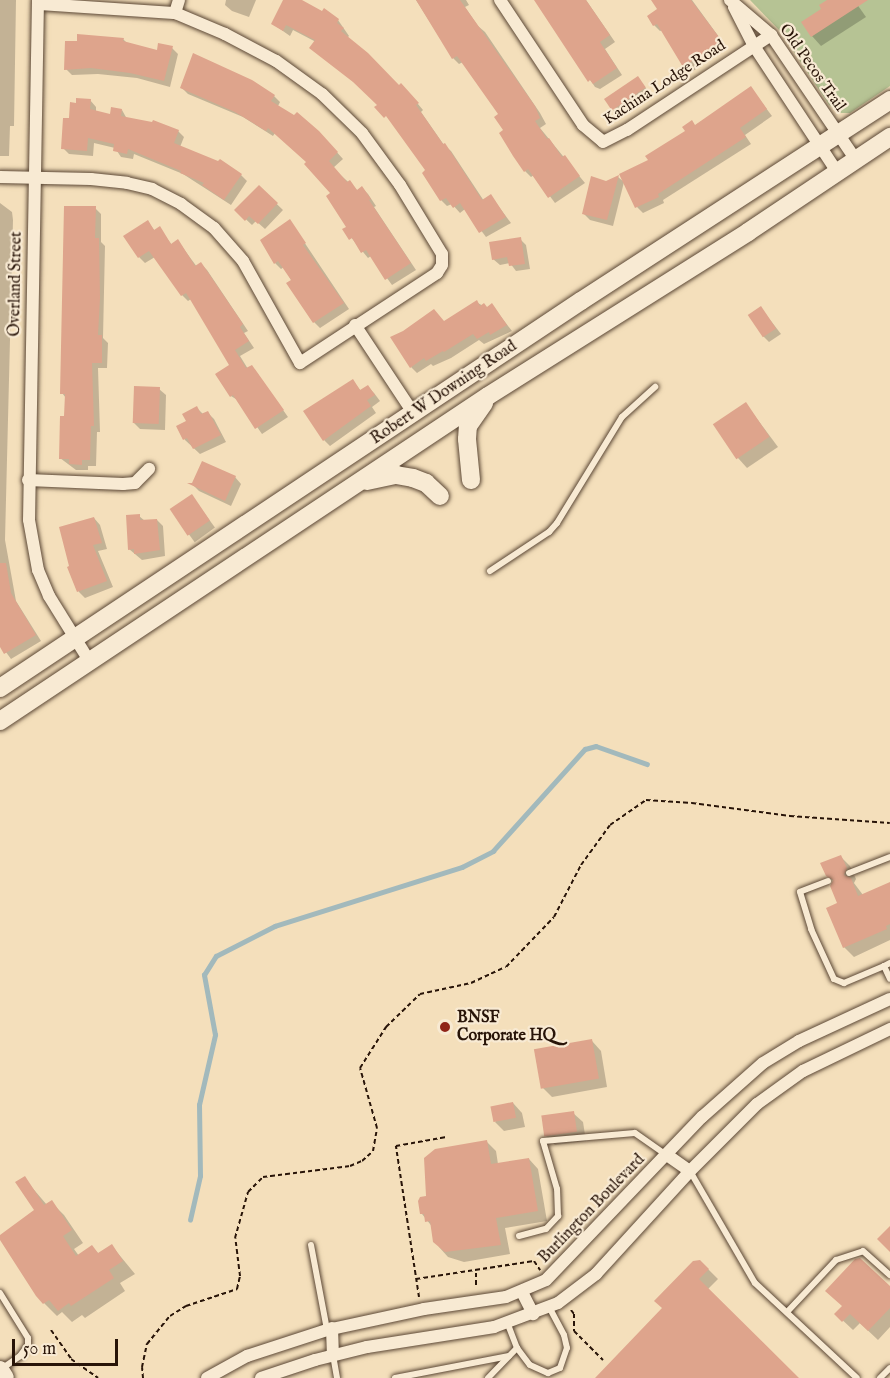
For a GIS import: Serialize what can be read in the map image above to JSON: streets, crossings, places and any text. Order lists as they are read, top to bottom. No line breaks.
{"streets":{"main road":["Robert W Downing Road"],"street":["Old Pecos Trail","Kachina Lodge Road","Overland Street","Burlington Boulevard"]},"crossings":[["Old Pecos Trail","Kachina Lodge Road"],["Old Pecos Trail","Robert W Downing Road"],["Overland Street","Robert W Downing Road"]],"places":["BNSF Corporate HQ"],"scale_bar":"50 m"}
